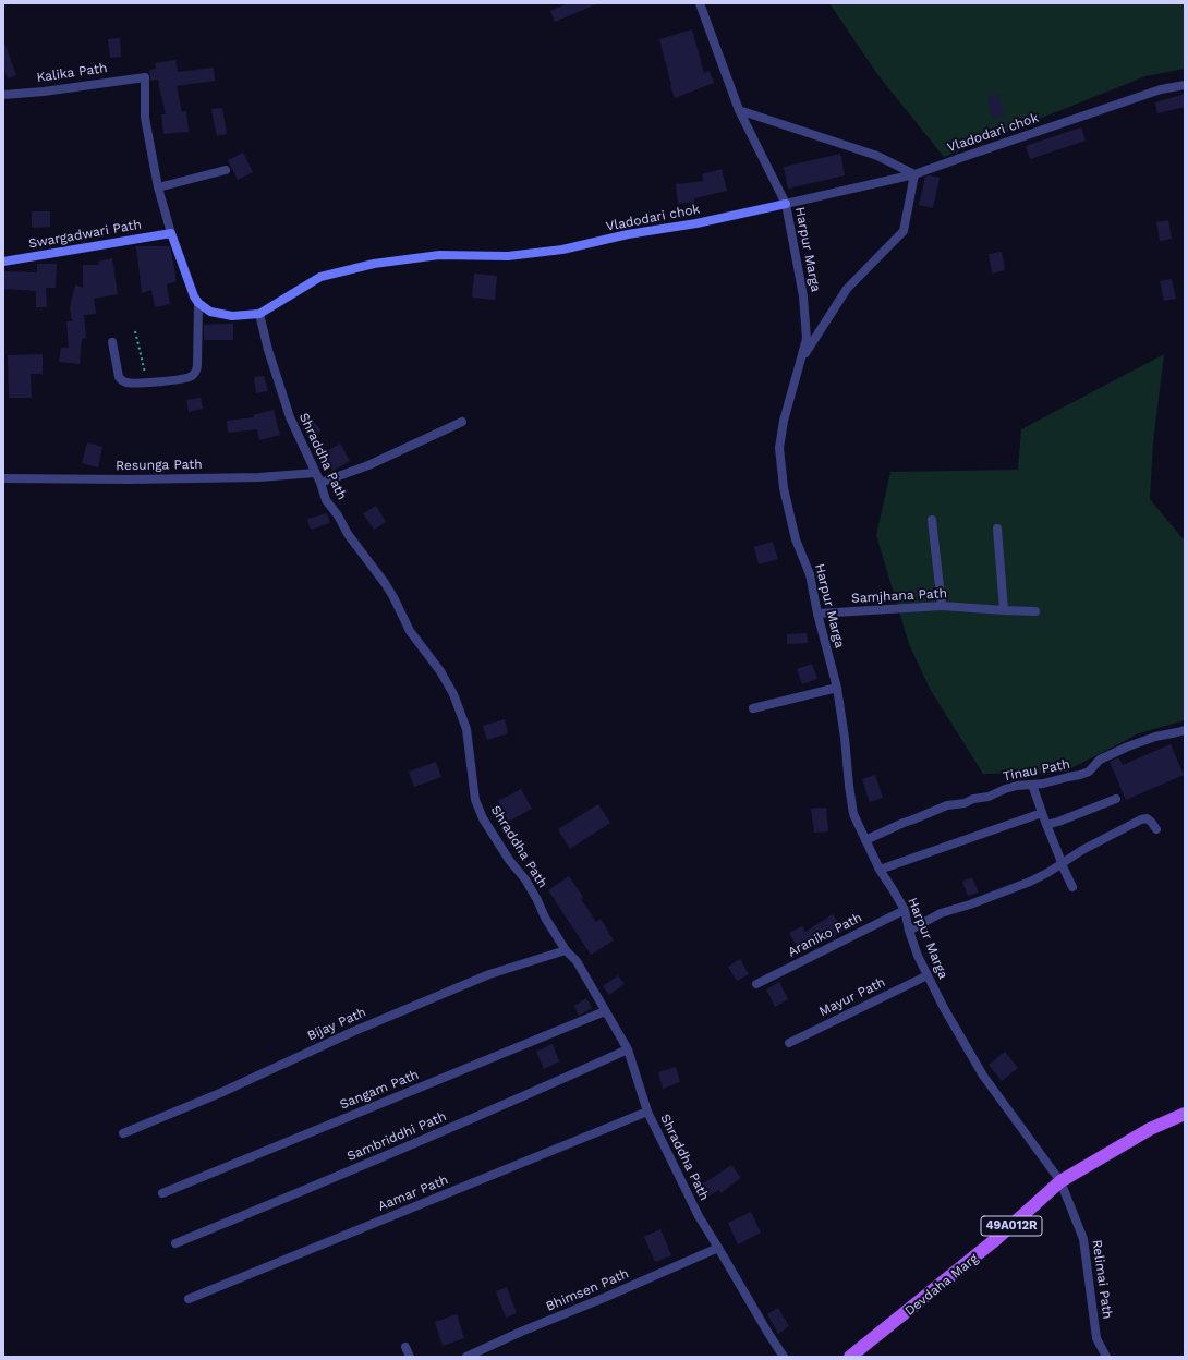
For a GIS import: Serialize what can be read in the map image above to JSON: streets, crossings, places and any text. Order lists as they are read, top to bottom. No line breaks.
{"streets":{"main road":["49A012R","Devdaha Marg"],"street":["Kalika Path","Vladodari chok","Swargadwari Path","Harpur Marga","Shraddha Path","Resunga Path","Samjhana Path","Tinau Path","Araniko Path","Mayur Path","Bijay Path","Sangam Path","Sambriddhi Path","Aamar Path","Relimai Path","Bhimsen Path"]},"crossings":[["Vladodari chok","Harpur Marga"],["Vladodari chok","Shraddha Path"],["Harpur Marga","Samjhana Path"],["Harpur Marga","Tinau Path"],["Harpur Marga","Araniko Path"],["Harpur Marga","Mayur Path"],["Harpur Marga","Relimai Path"],["Harpur Marga","Devdaha Marg"],["Shraddha Path","Resunga Path"],["Shraddha Path","Bijay Path"],["Shraddha Path","Sangam Path"],["Shraddha Path","Sambriddhi Path"],["Shraddha Path","Aamar Path"],["Shraddha Path","Bhimsen Path"],["Relimai Path","Devdaha Marg"]]}
